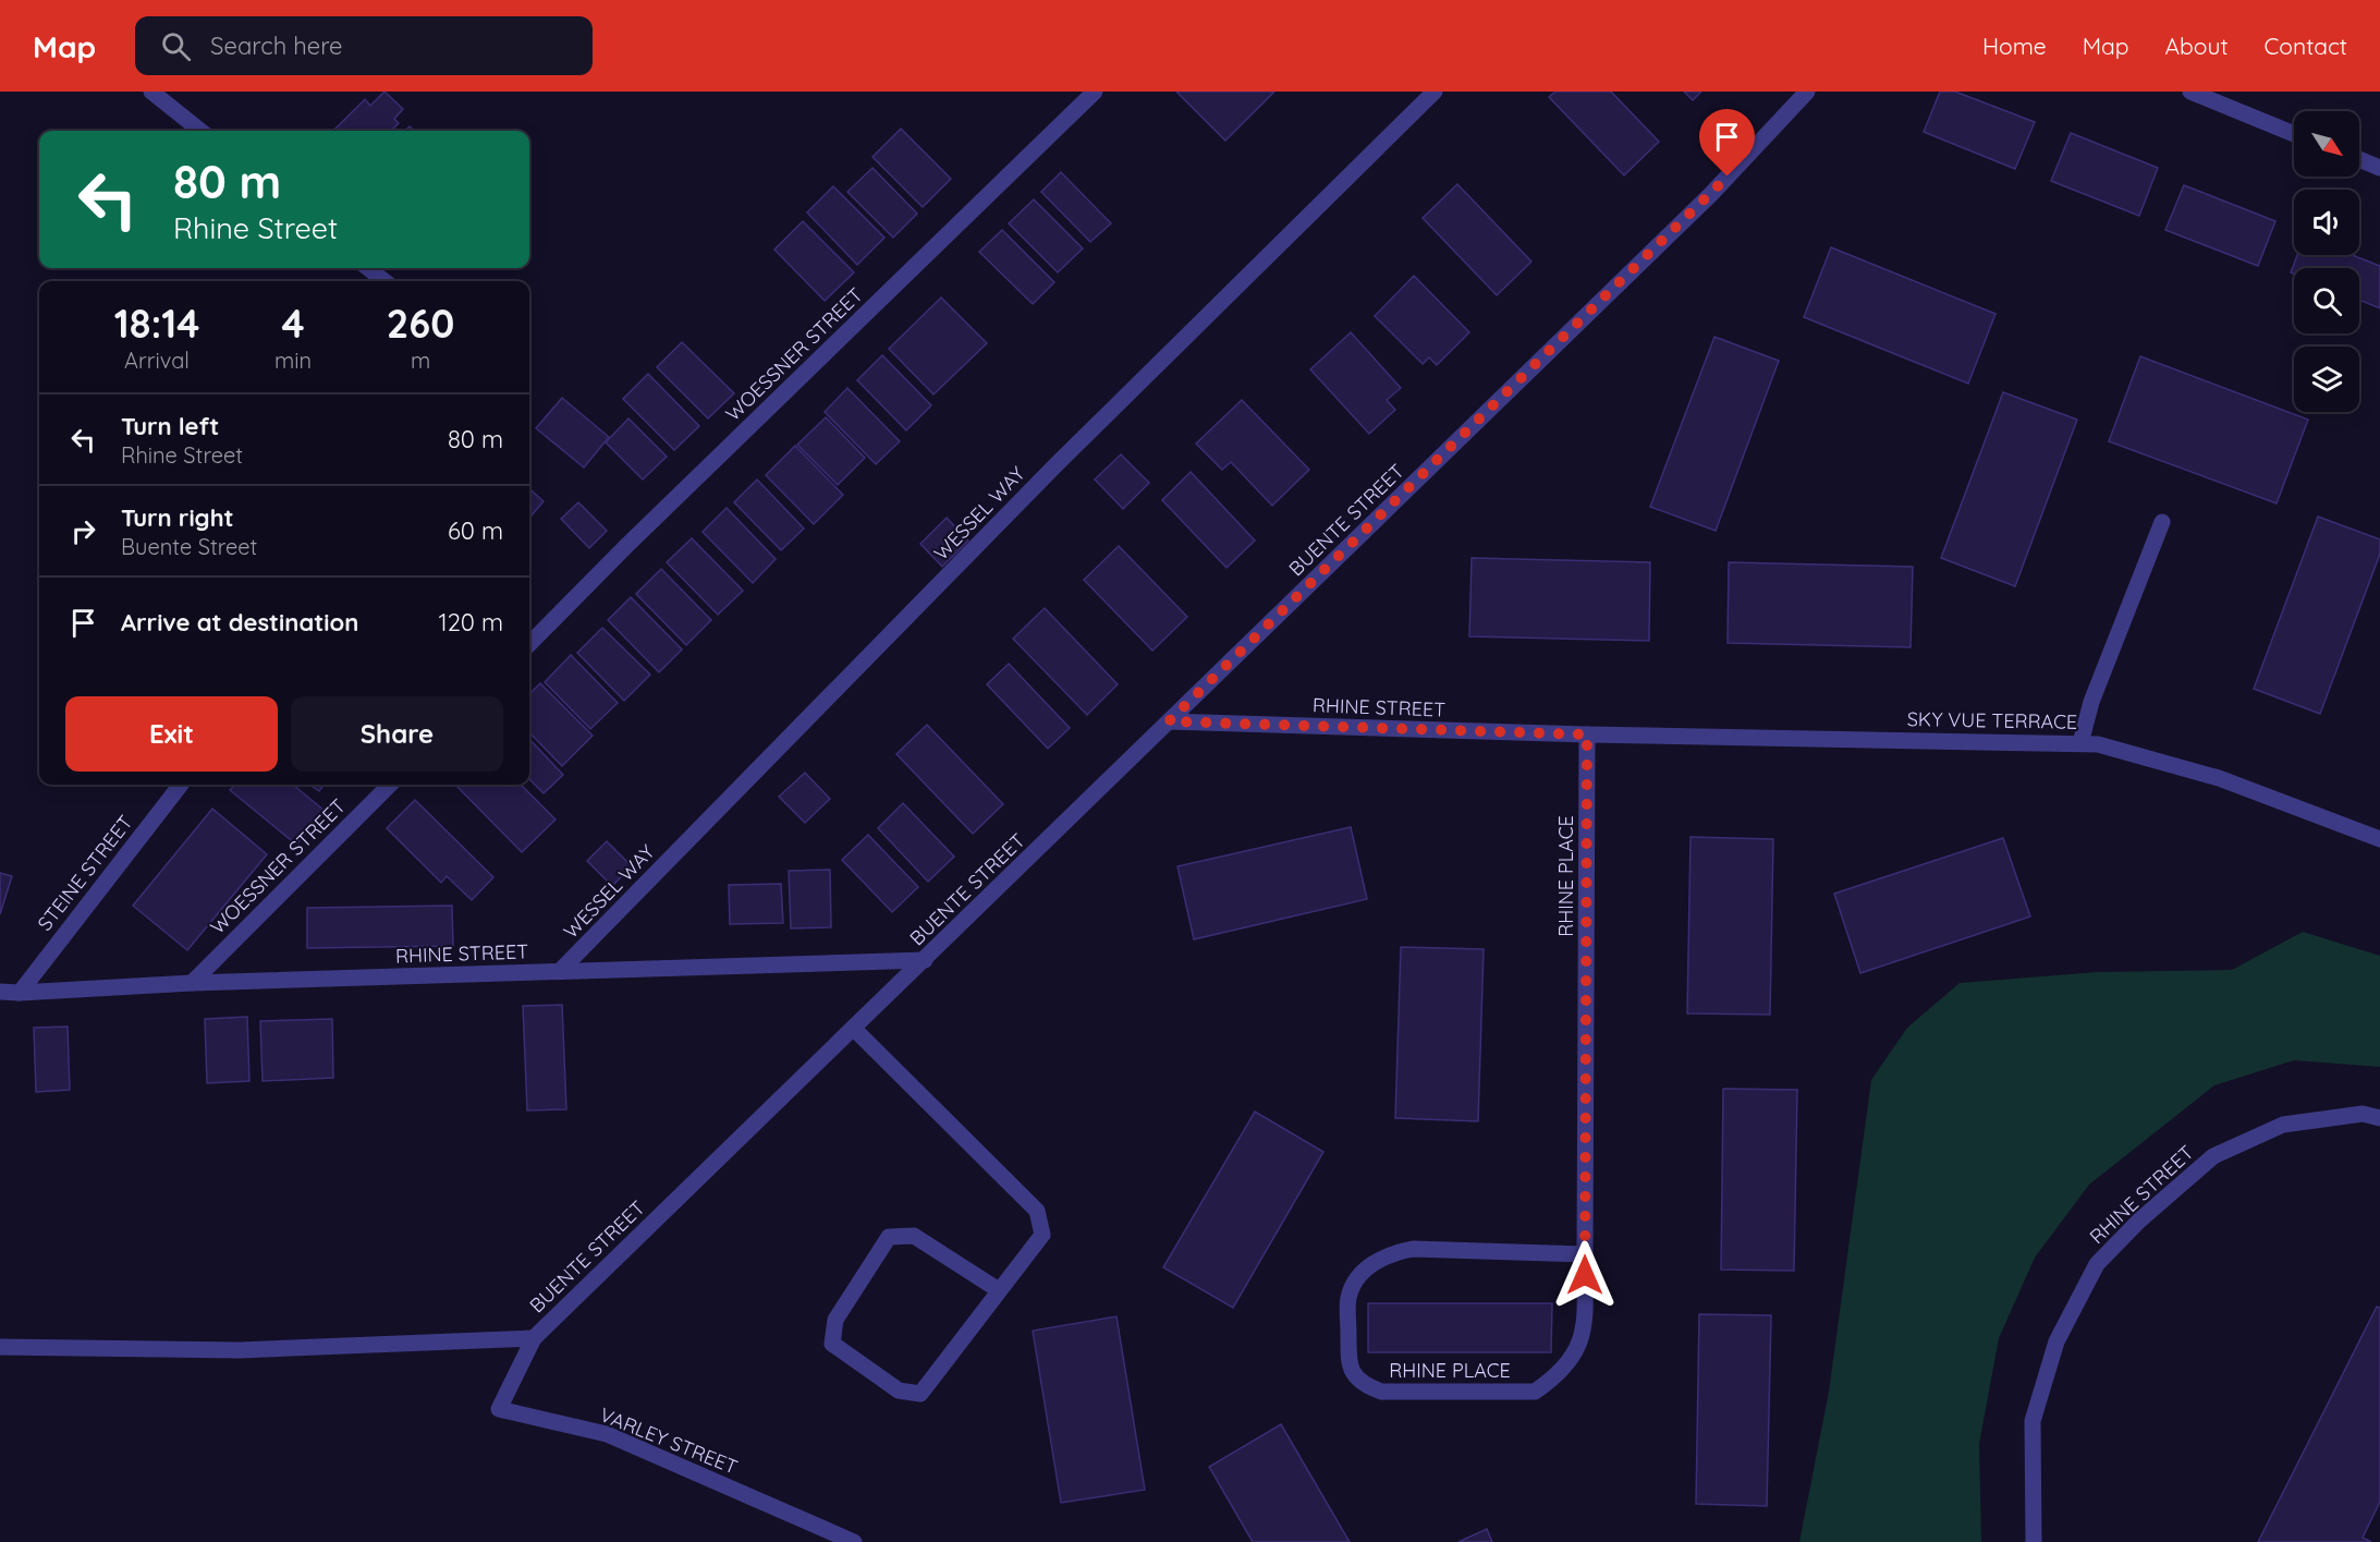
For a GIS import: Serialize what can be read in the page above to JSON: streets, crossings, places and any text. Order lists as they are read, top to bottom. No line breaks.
{"streets":{"street":["WOESSNER STREET","WESSEL WAY","BUENTE STREET","RHINE STREET","SKY VUE TERRACE","STEINE STREET","RHINE PLACE","VARLEY STREET"]},"crossings":[["WOESSNER STREET","RHINE STREET"],["WESSEL WAY","RHINE STREET"],["BUENTE STREET","RHINE STREET"],["BUENTE STREET","VARLEY STREET"],["RHINE STREET","SKY VUE TERRACE"],["RHINE STREET","STEINE STREET"],["RHINE STREET","RHINE PLACE"],["SKY VUE TERRACE","RHINE PLACE"]],"north":"bottom right","page":{"header":"Map","search":"Search here","nav":["Home","Map","About","Contact"],"turn":["80 m","Rhine Street"],"eta":["18:14","Arrival","4","min","260","m"],"list":[{"name":"Turn left","note":"Rhine Street","value":"80 m"},{"name":"Turn right","note":"Buente Street","value":"60 m"},{"name":"Arrive at destination","value":"120 m"}],"buttons":["Exit","Share"]}}
